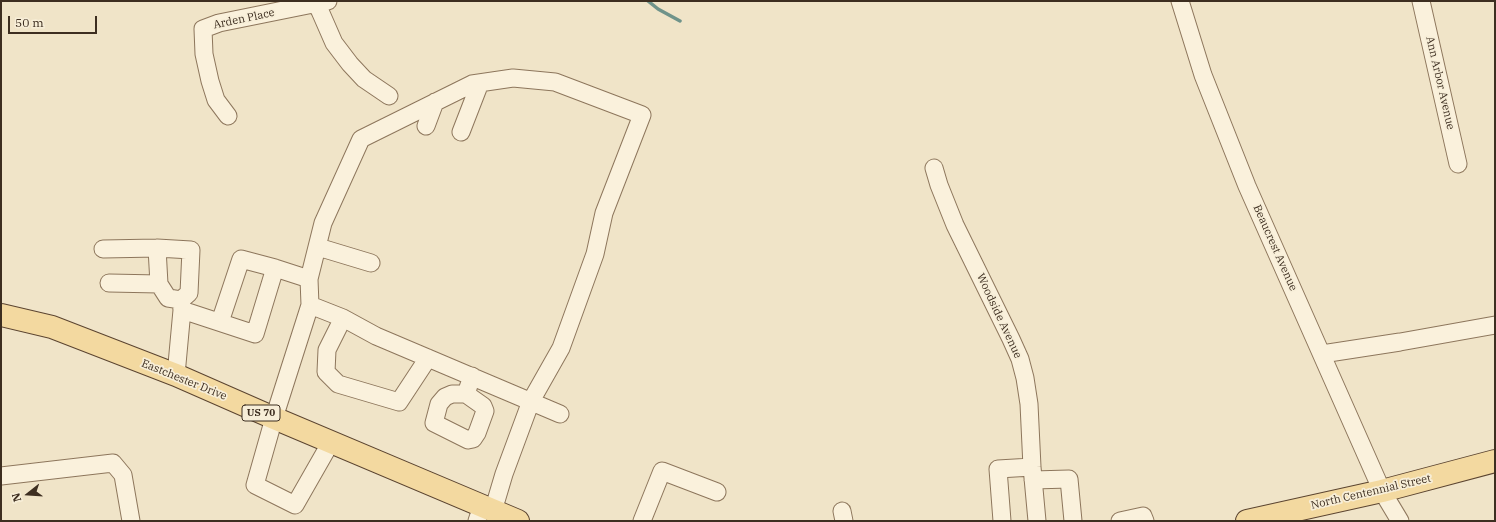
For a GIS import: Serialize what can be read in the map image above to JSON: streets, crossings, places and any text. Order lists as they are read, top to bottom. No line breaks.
{"streets":{"main road":["Eastchester Drive","US 70","North Centennial Street"],"street":["Arden Place","Ann Arbor Avenue","Beaucrest Avenue","Woodside Avenue"]},"crossings":[["Beaucrest Avenue","North Centennial Street"]],"scale_bar":"50 m","north":"left"}
